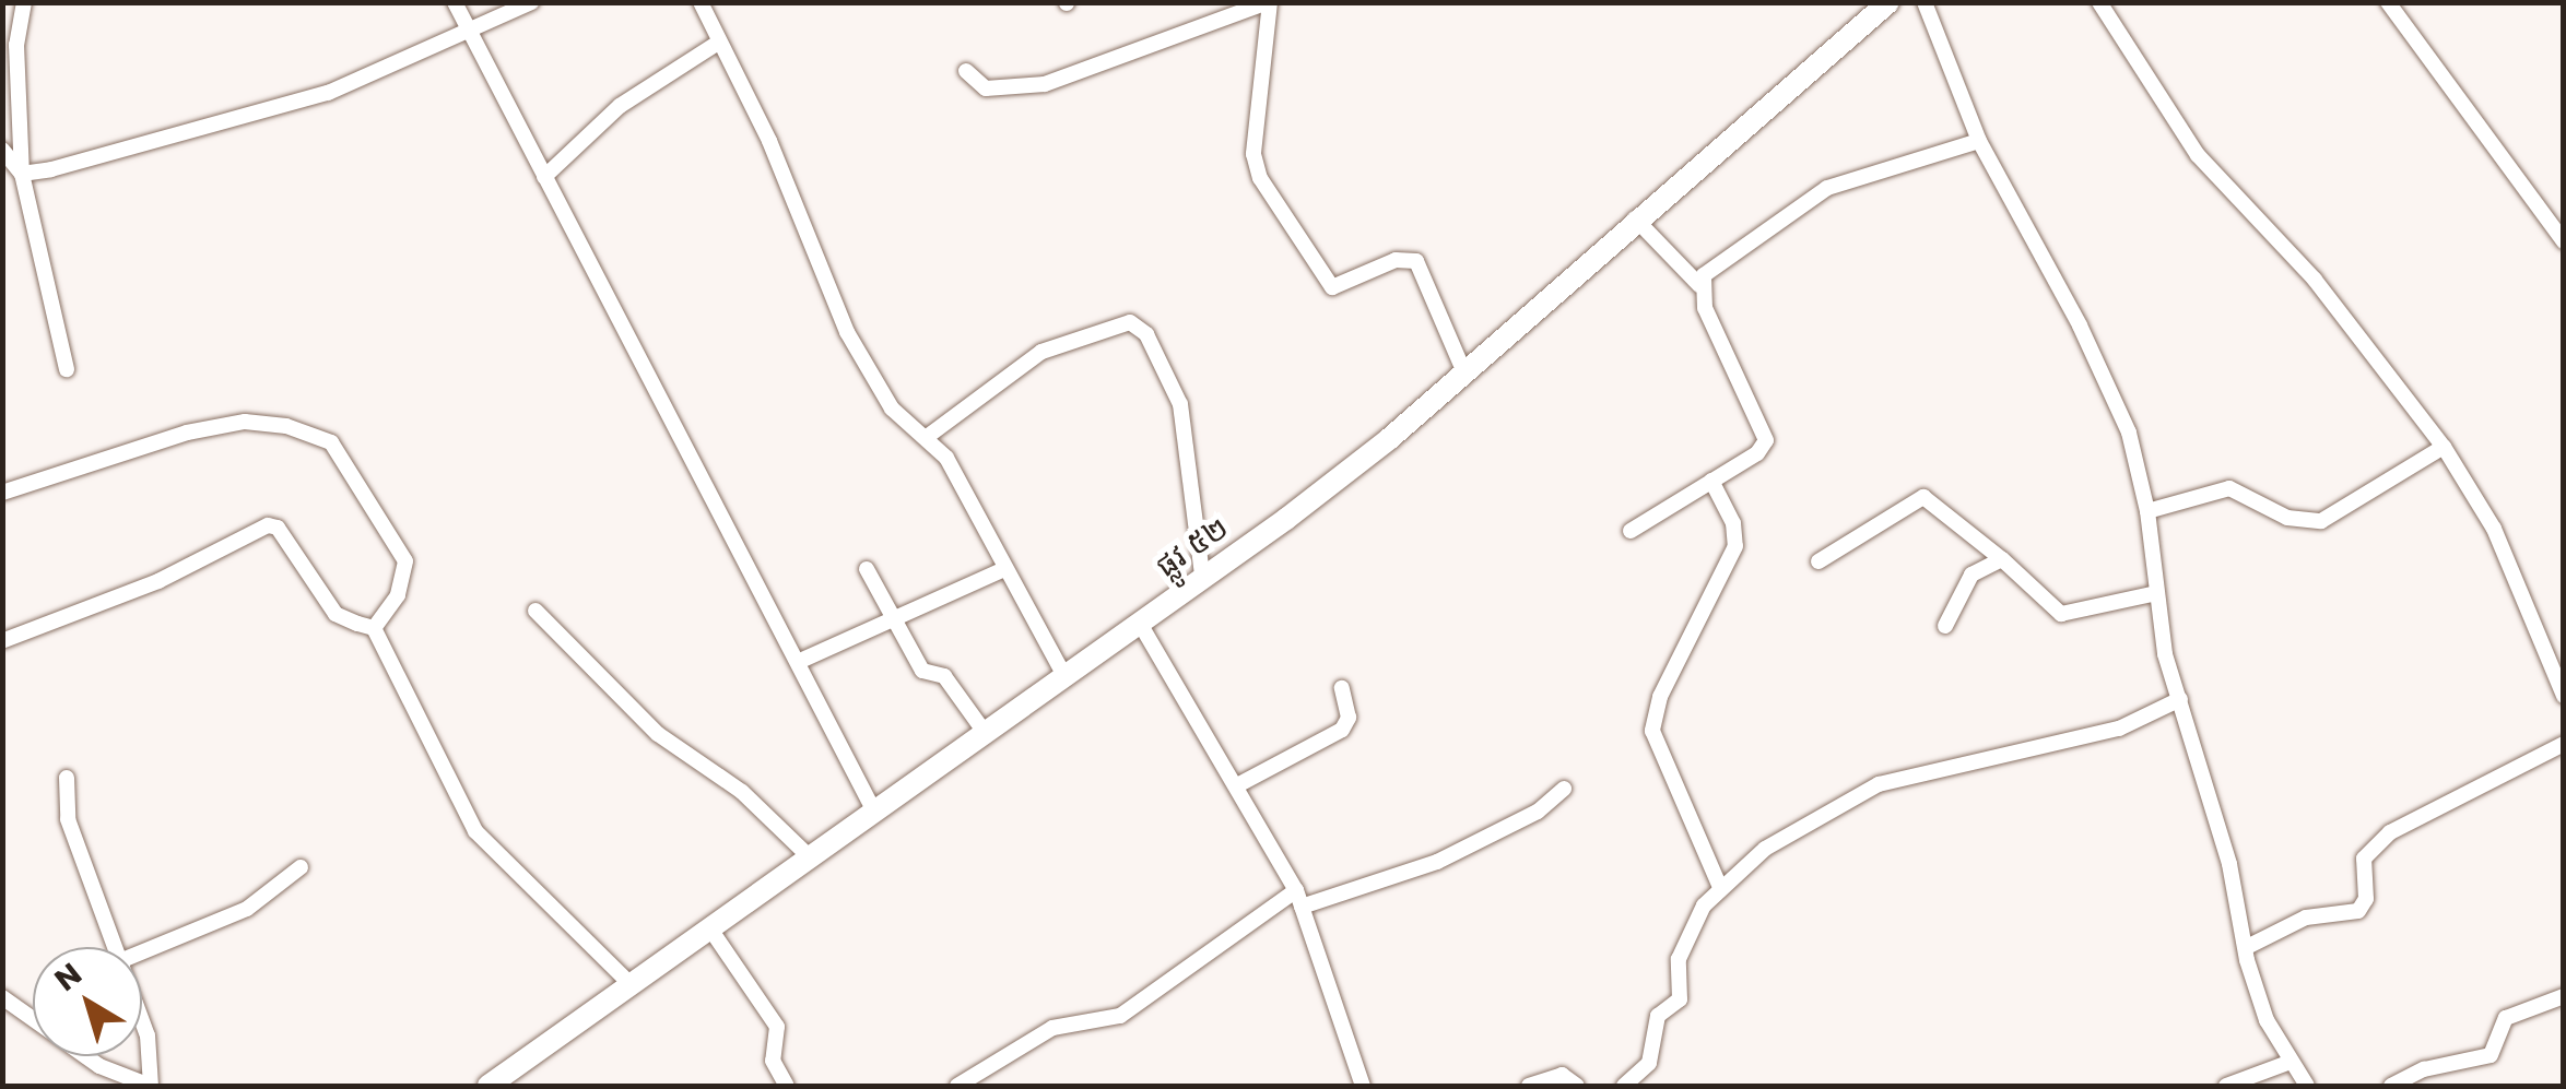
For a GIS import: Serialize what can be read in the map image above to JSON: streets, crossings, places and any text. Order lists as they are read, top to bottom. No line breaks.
{"streets":{"street":["ផ្លូវ ៥២"]},"north":"top left"}
